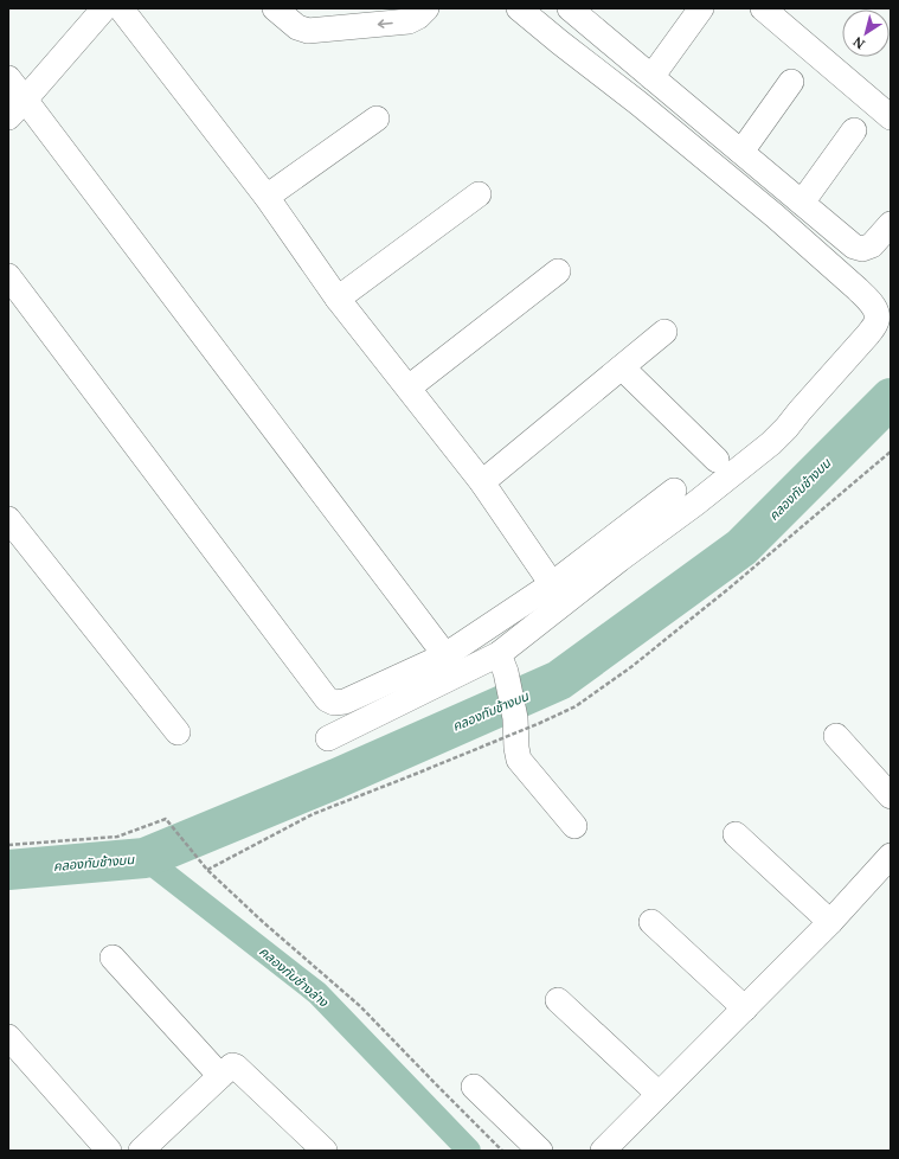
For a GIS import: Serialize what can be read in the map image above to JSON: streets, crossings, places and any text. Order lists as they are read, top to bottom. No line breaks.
{"water":["คลองทับช้างบน","คลองทับช้างล่าง"],"north":"bottom left"}
